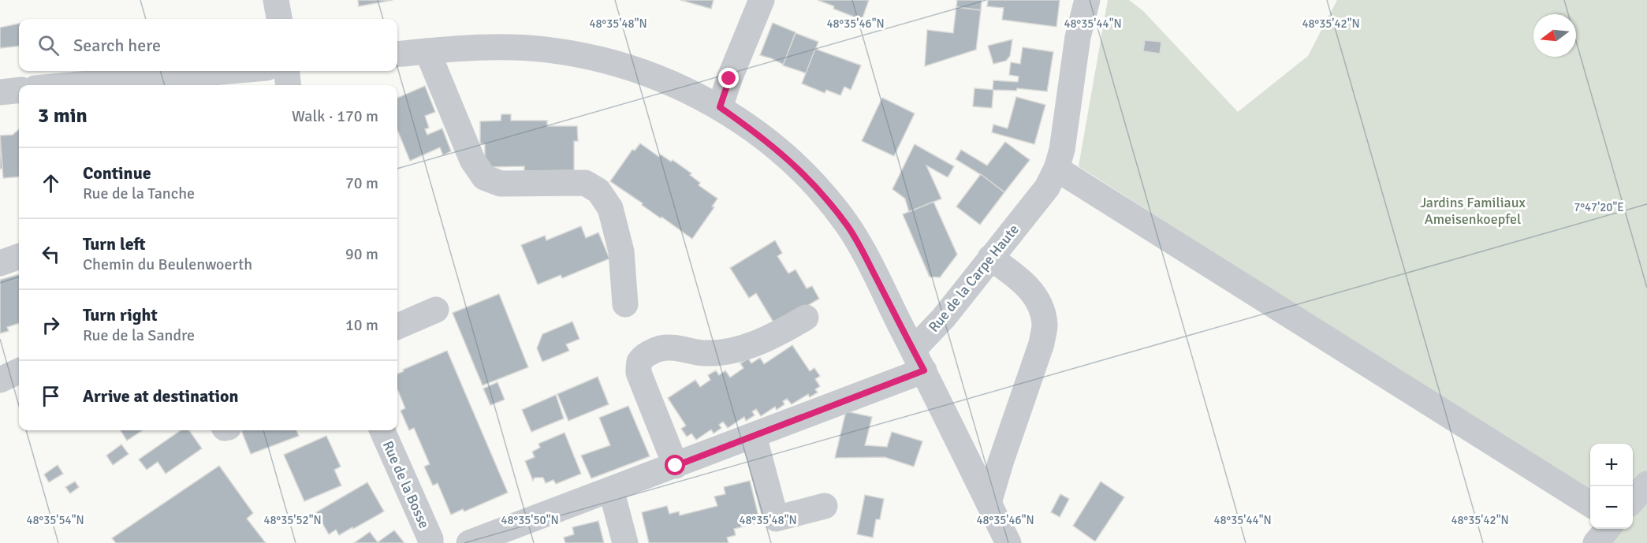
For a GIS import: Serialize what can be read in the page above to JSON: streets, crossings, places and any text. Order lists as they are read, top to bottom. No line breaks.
{"streets":{"street":["Rue de la Carpe Haute","Rue de la Bosse"]},"parks":["Jardins Familiaux Ameisenkoepfel"],"north":"left","page":{"search":"Search here","heading":["3 min","Walk · 170 m"],"list":[["Continue","Rue de la Tanche","70 m"],["Turn left","Chemin du Beulenwoerth","90 m"],["Turn right","Rue de la Sandre","10 m"],"Arrive at destination"],"map_buttons":["+","−"]},"coordinates":["48°35'48\"N","48°35'46\"N","48°35'44\"N","48°35'42\"N","7°47'20\"E","48°35'52\"N","48°35'50\"N","48°35'54\"N"]}
